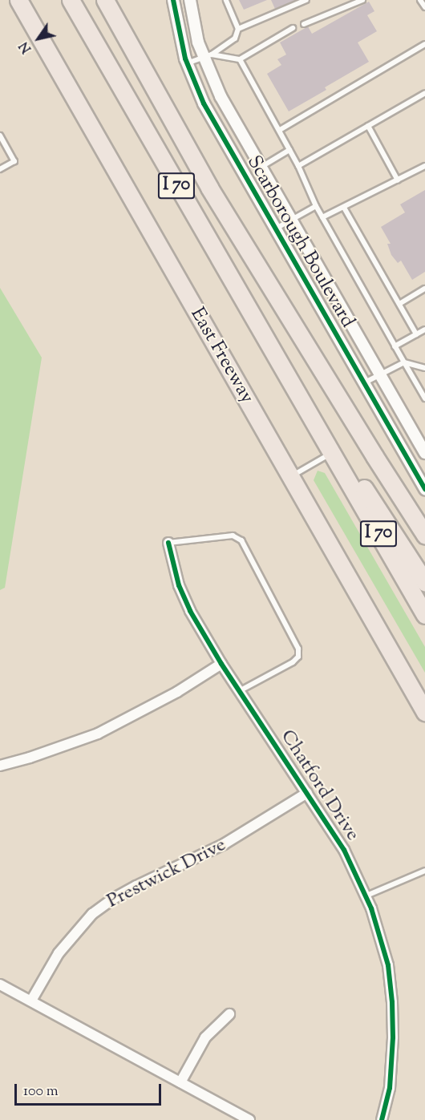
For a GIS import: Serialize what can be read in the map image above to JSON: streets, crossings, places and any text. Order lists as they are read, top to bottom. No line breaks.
{"streets":{"highway":["I 70","East Freeway"],"street":["Scarborough Boulevard","Chatford Drive","Prestwick Drive"]},"crossings":[["Chatford Drive","Prestwick Drive"]],"scale_bar":"100 m","north":"bottom left"}
